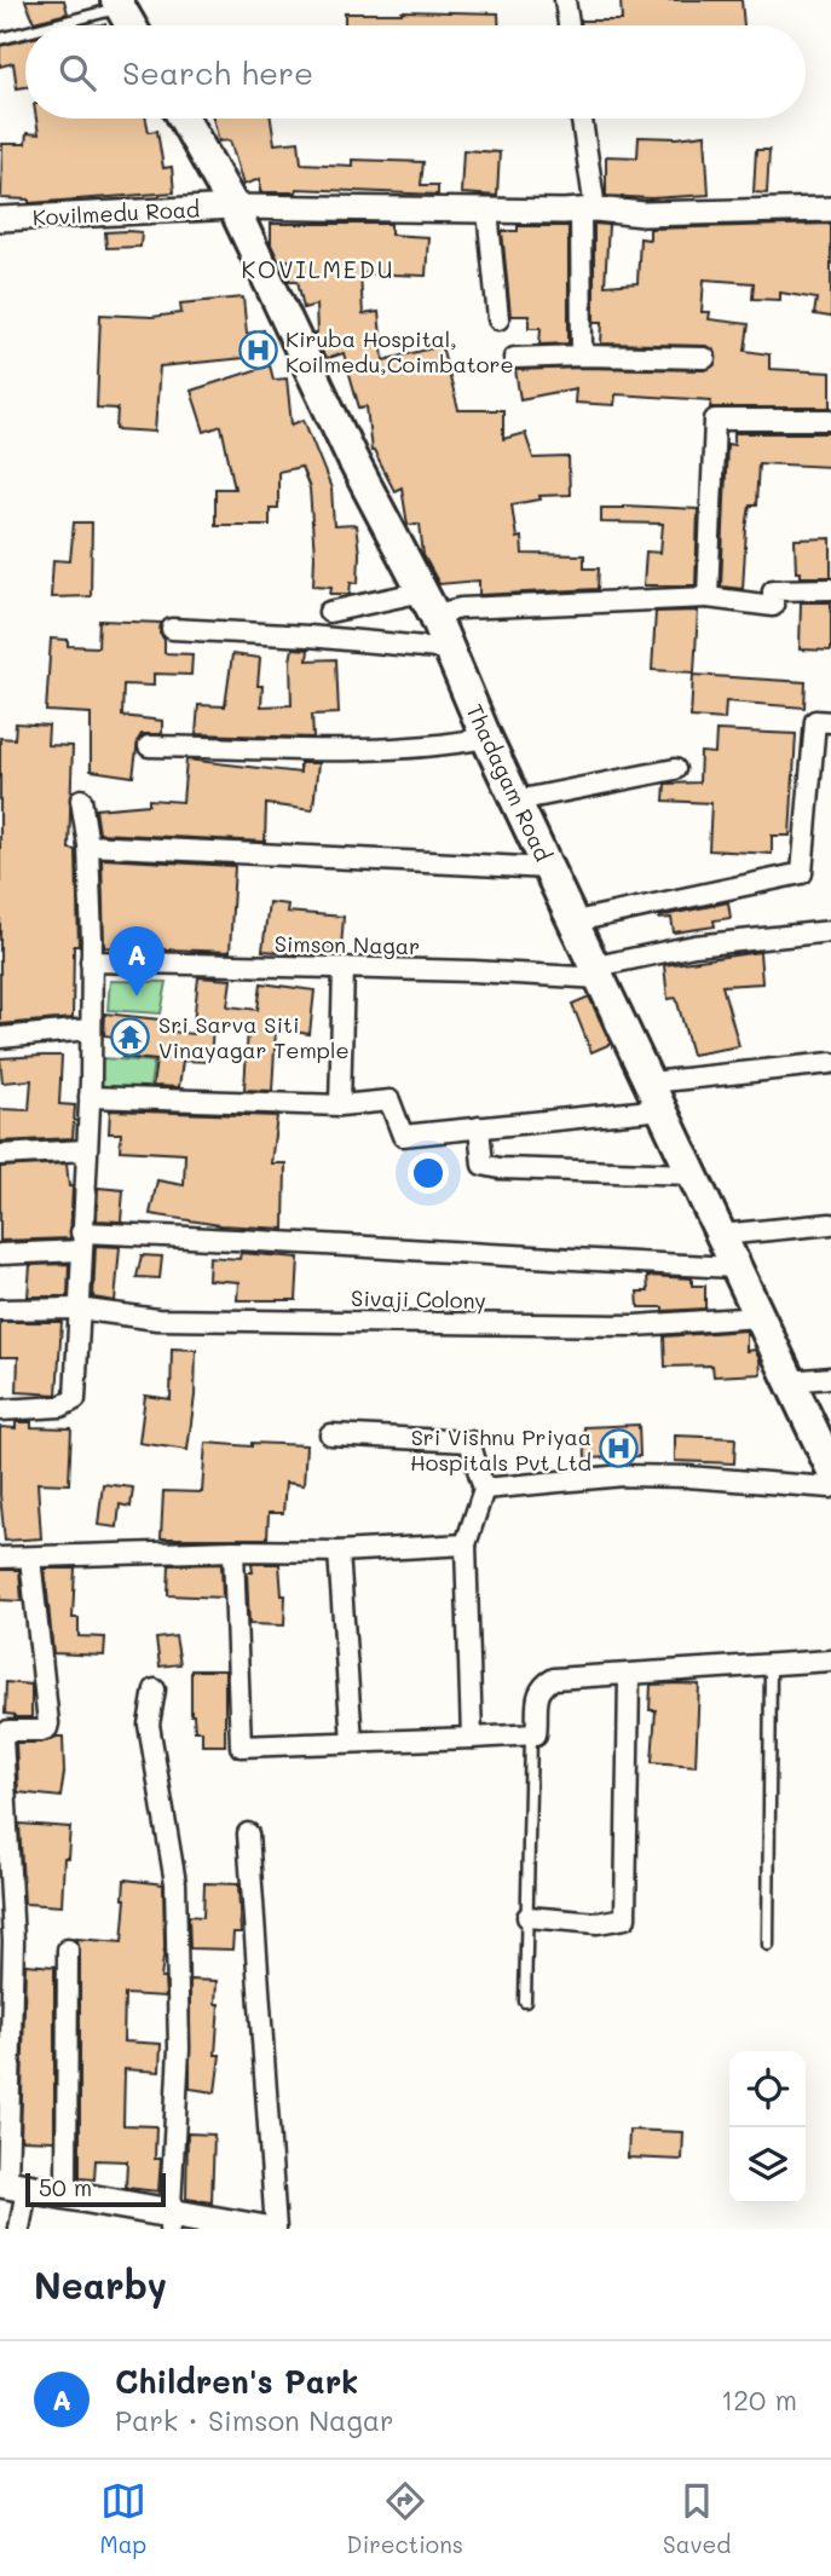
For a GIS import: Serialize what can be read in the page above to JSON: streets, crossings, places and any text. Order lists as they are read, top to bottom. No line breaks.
{"streets":{"main road":["Thadagam Road"],"street":["Kovilmedu Road","Simson Nagar","Sivaji Colony"]},"crossings":[["Kovilmedu Road","Thadagam Road"],["Thadagam Road","Simson Nagar"],["Thadagam Road","Sivaji Colony"]],"districts":["KOVILMEDU"],"places":{"hospital":["Kiruba Hospital, Koilmedu,Coimbatore","Sri Vishnu Priyaa Hospitals Pvt Ltd"],"temple":["Sri Sarva Siti Vinayagar Temple"]},"scale_bar":"50 m","page":{"search":"Search here","pins":"A","scale":"50 m","heading":"Nearby","list":[{"mark":"A","name":"Children's Park","note":"Park · Simson Nagar","value":"120 m"}],"nav":["Map","Directions","Saved"]}}
